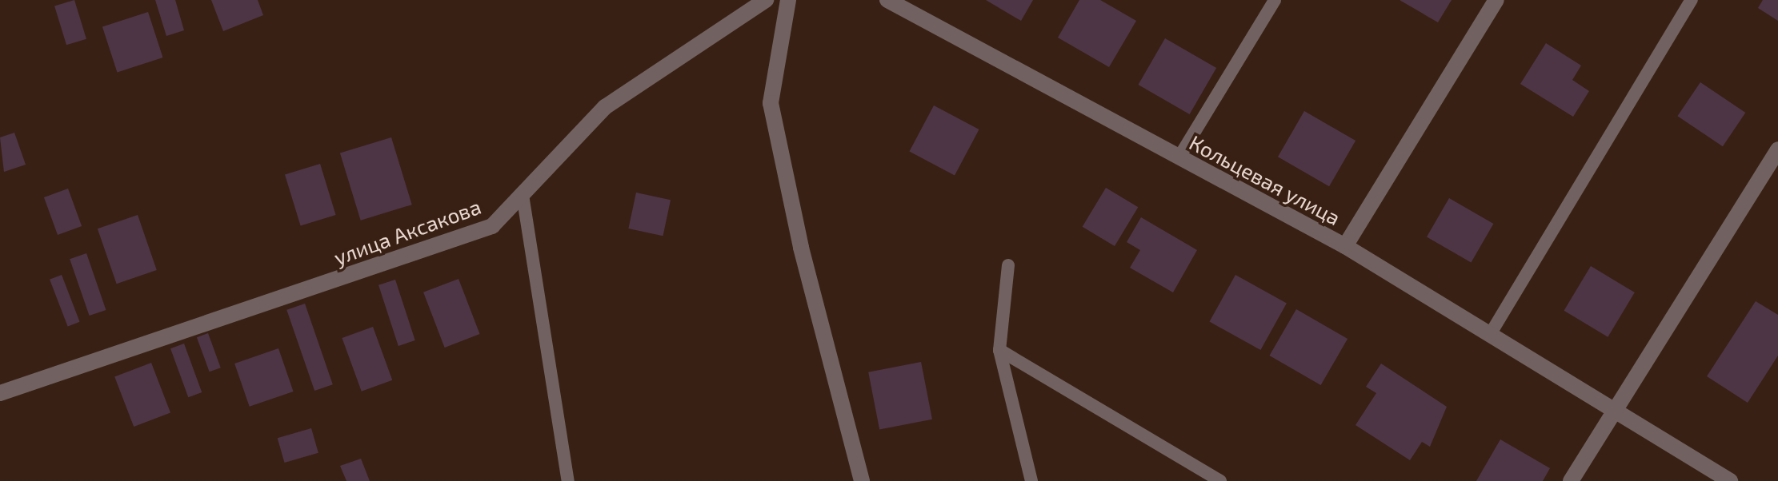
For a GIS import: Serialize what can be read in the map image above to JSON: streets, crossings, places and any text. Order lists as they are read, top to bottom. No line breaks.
{"streets":{"street":["Кольцевая улица","улица Аксакова"]}}
